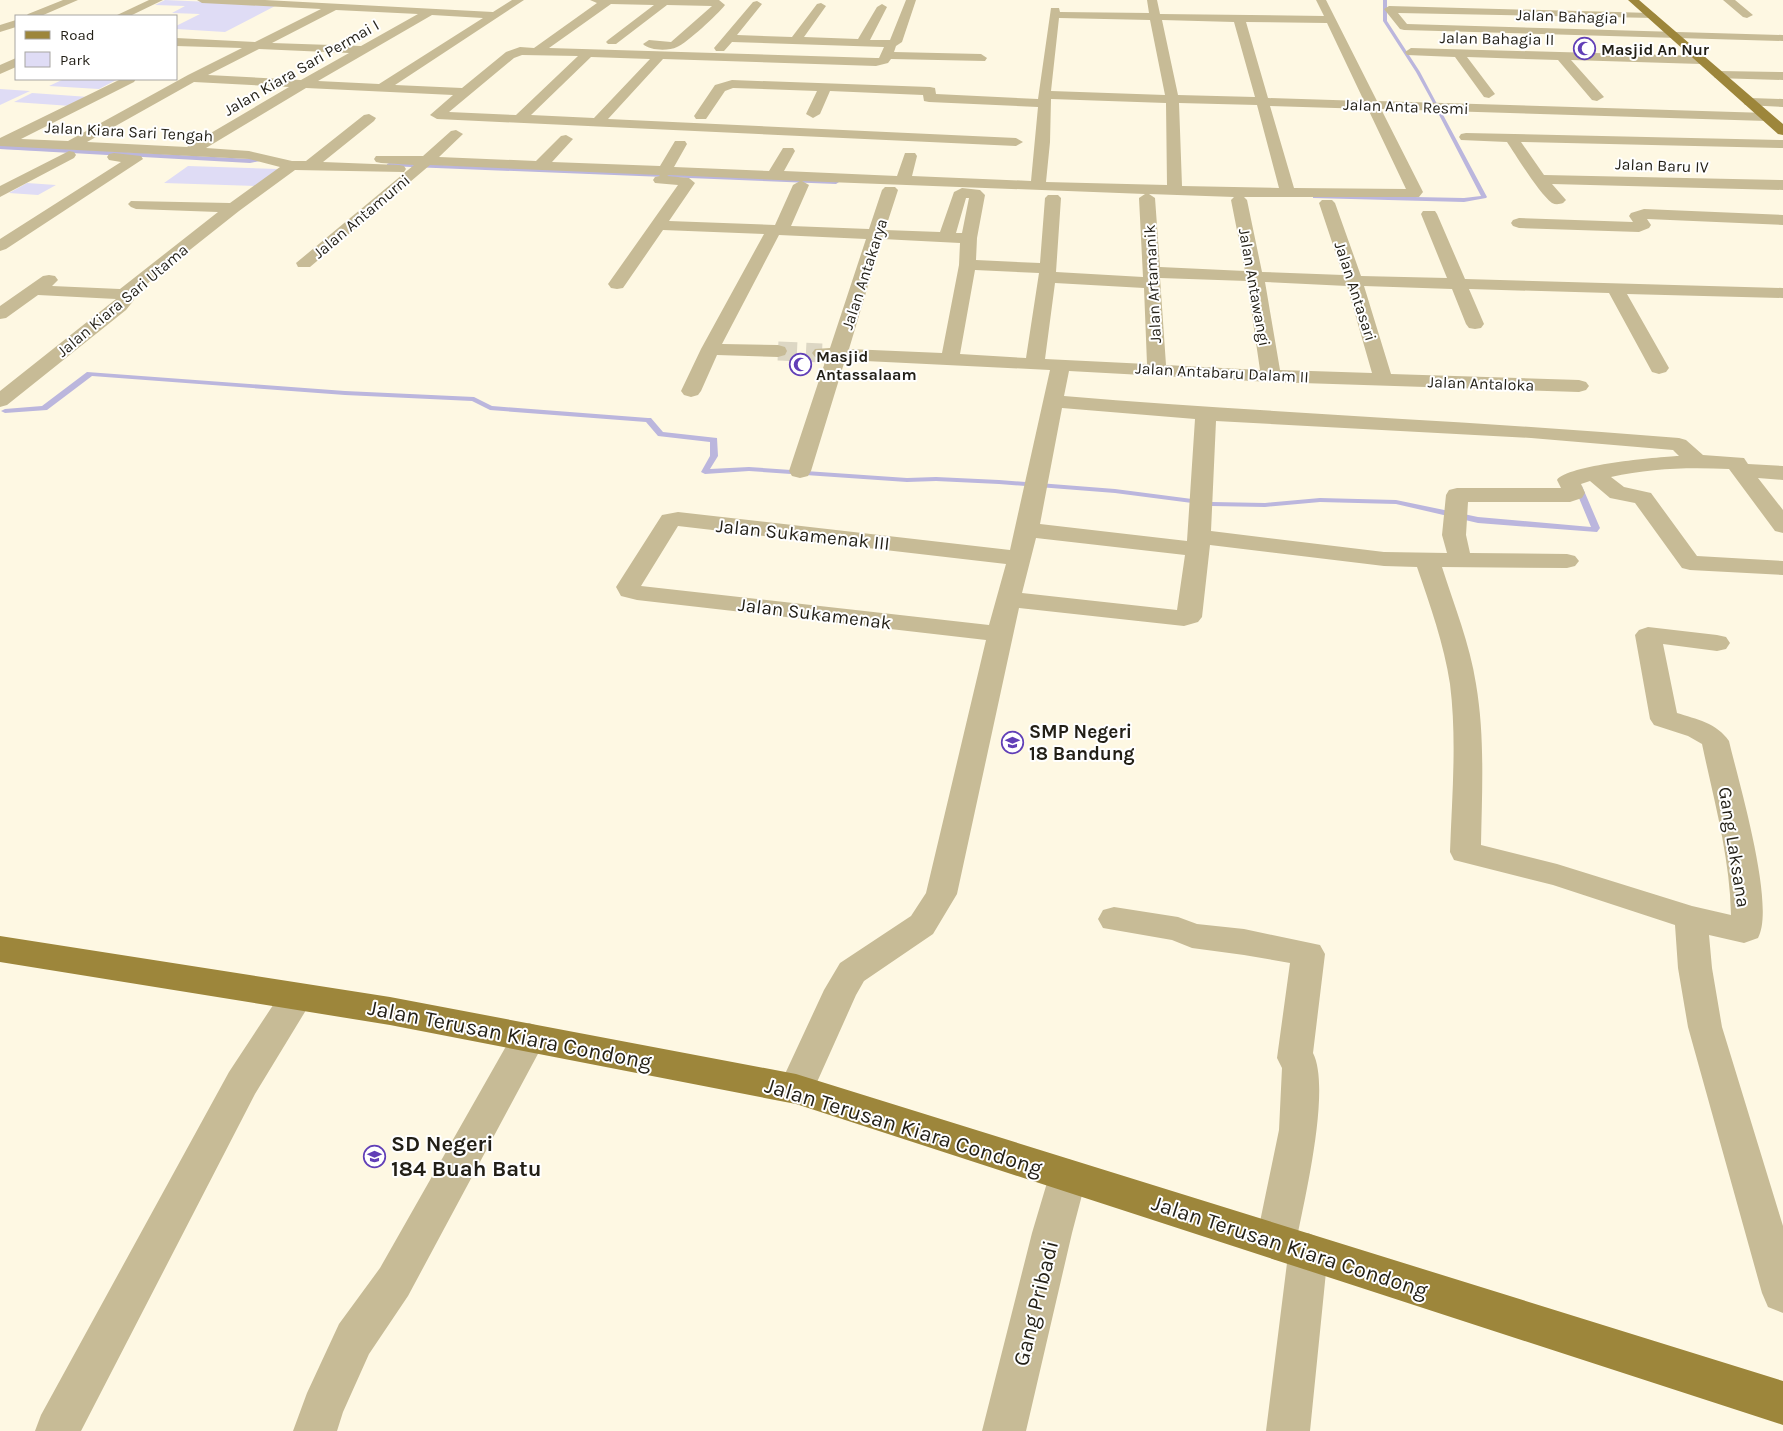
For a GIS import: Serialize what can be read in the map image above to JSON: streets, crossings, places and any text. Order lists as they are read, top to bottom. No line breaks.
{"streets":{"main road":["Jalan Terusan Kiara Condong"],"street":["Jalan Bahagia I","Jalan Bahagia II","Jalan Kiara Sari Permai I","Jalan Anta Resmi","Jalan Kiara Sari Tengah","Jalan Baru IV","Jalan Antamurni","Jalan Antakarya","Jalan Artamanik","Jalan Antawangi","Jalan Antasari","Jalan Kiara Sari Utama","Jalan Antabaru Dalam II","Jalan Antaloka","Jalan Sukamenak III","Jalan Sukamenak","Gang Laksana","Gang Pribadi"]},"crossings":[["Jalan Bahagia I","Jalan Bahagia II"],["Jalan Kiara Sari Permai I","Jalan Kiara Sari Tengah"],["Jalan Kiara Sari Tengah","Jalan Antamurni"],["Jalan Kiara Sari Tengah","Jalan Kiara Sari Utama"],["Jalan Antakarya","Jalan Antabaru Dalam II"],["Jalan Artamanik","Jalan Antabaru Dalam II"],["Jalan Antawangi","Jalan Antabaru Dalam II"],["Jalan Antasari","Jalan Antabaru Dalam II"],["Jalan Antasari","Jalan Antaloka"],["Jalan Antabaru Dalam II","Jalan Antaloka"],["Jalan Sukamenak III","Jalan Sukamenak"],["Jalan Terusan Kiara Condong","Gang Pribadi"]],"places":{"mosque":["Masjid An Nur","Masjid Antassalaam"],"school or university":["SMP Negeri 18 Bandung","SD Negeri 184 Buah Batu"]},"legend":["Road","Park"]}
